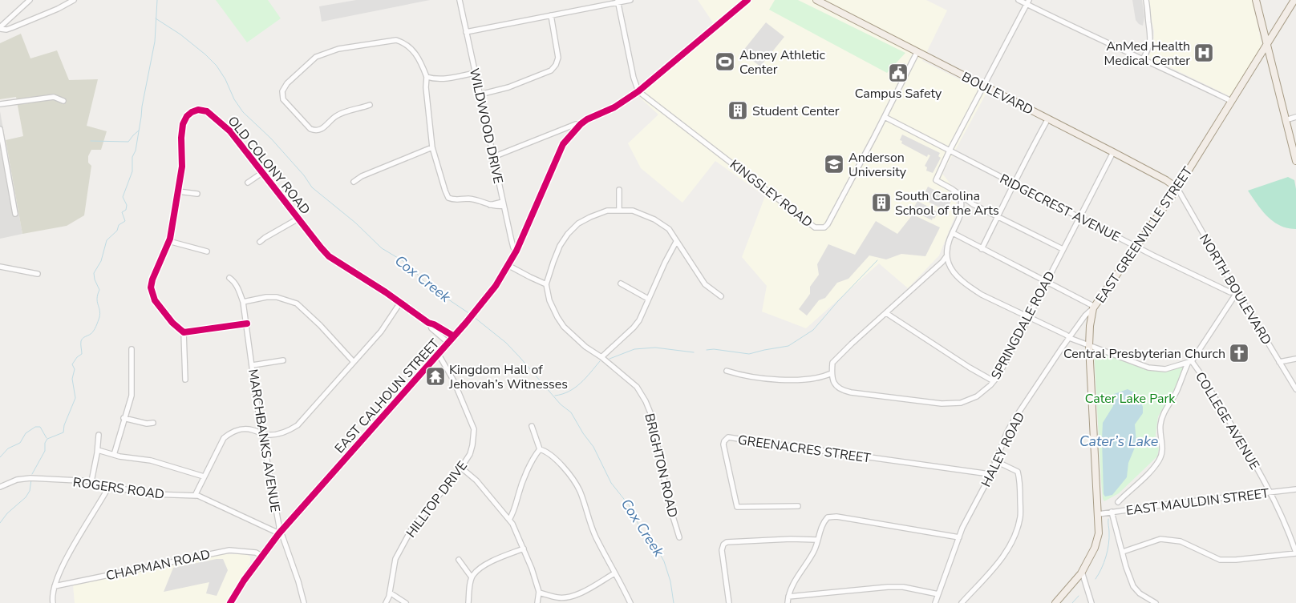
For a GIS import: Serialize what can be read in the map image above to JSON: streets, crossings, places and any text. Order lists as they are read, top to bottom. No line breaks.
{"streets":{"main road":["BOULEVARD","EAST GREENVILLE STREET"],"street":["WILDWOOD DRIVE","OLD COLONY ROAD","KINGSLEY ROAD","RIDGECREST AVENUE","NORTH BOULEVARD","SPRINGDALE ROAD","EAST CALHOUN STREET","COLLEGE AVENUE","MARCHBANKS AVENUE","GREENACRES STREET","HALEY ROAD","BRIGHTON ROAD","ROGERS ROAD","HILLTOP DRIVE","EAST MAULDIN STREET","CHAPMAN ROAD"]},"crossings":[["BOULEVARD","KINGSLEY ROAD"],["BOULEVARD","EAST GREENVILLE STREET"],["BOULEVARD","NORTH BOULEVARD"],["BOULEVARD","SPRINGDALE ROAD"],["WILDWOOD DRIVE","EAST CALHOUN STREET"],["OLD COLONY ROAD","EAST CALHOUN STREET"],["KINGSLEY ROAD","RIDGECREST AVENUE"],["KINGSLEY ROAD","EAST CALHOUN STREET"],["RIDGECREST AVENUE","EAST GREENVILLE STREET"],["RIDGECREST AVENUE","NORTH BOULEVARD"],["RIDGECREST AVENUE","SPRINGDALE ROAD"],["EAST GREENVILLE STREET","NORTH BOULEVARD"],["EAST GREENVILLE STREET","COLLEGE AVENUE"],["EAST GREENVILLE STREET","HALEY ROAD"],["EAST GREENVILLE STREET","EAST MAULDIN STREET"],["SPRINGDALE ROAD","COLLEGE AVENUE"],["EAST CALHOUN STREET","MARCHBANKS AVENUE"],["EAST CALHOUN STREET","ROGERS ROAD"],["EAST CALHOUN STREET","HILLTOP DRIVE"],["EAST CALHOUN STREET","CHAPMAN ROAD"],["COLLEGE AVENUE","HALEY ROAD"],["COLLEGE AVENUE","EAST MAULDIN STREET"],["MARCHBANKS AVENUE","ROGERS ROAD"],["GREENACRES STREET","HALEY ROAD"]],"water":["Cox Creek","Cater’s Lake"],"parks":["Cater Lake Park"],"places":{"hospital":["AnMed Health Medical Center"],"sports":["Abney Athletic Center"],"public building":["Campus Safety"],"building":["Student Center","South Carolina School of the Arts"],"school or university":["Anderson University"],"church":["Central Presbyterian Church"],"temple":["Kingdom Hall of Jehovah’s Witnesses"]}}
